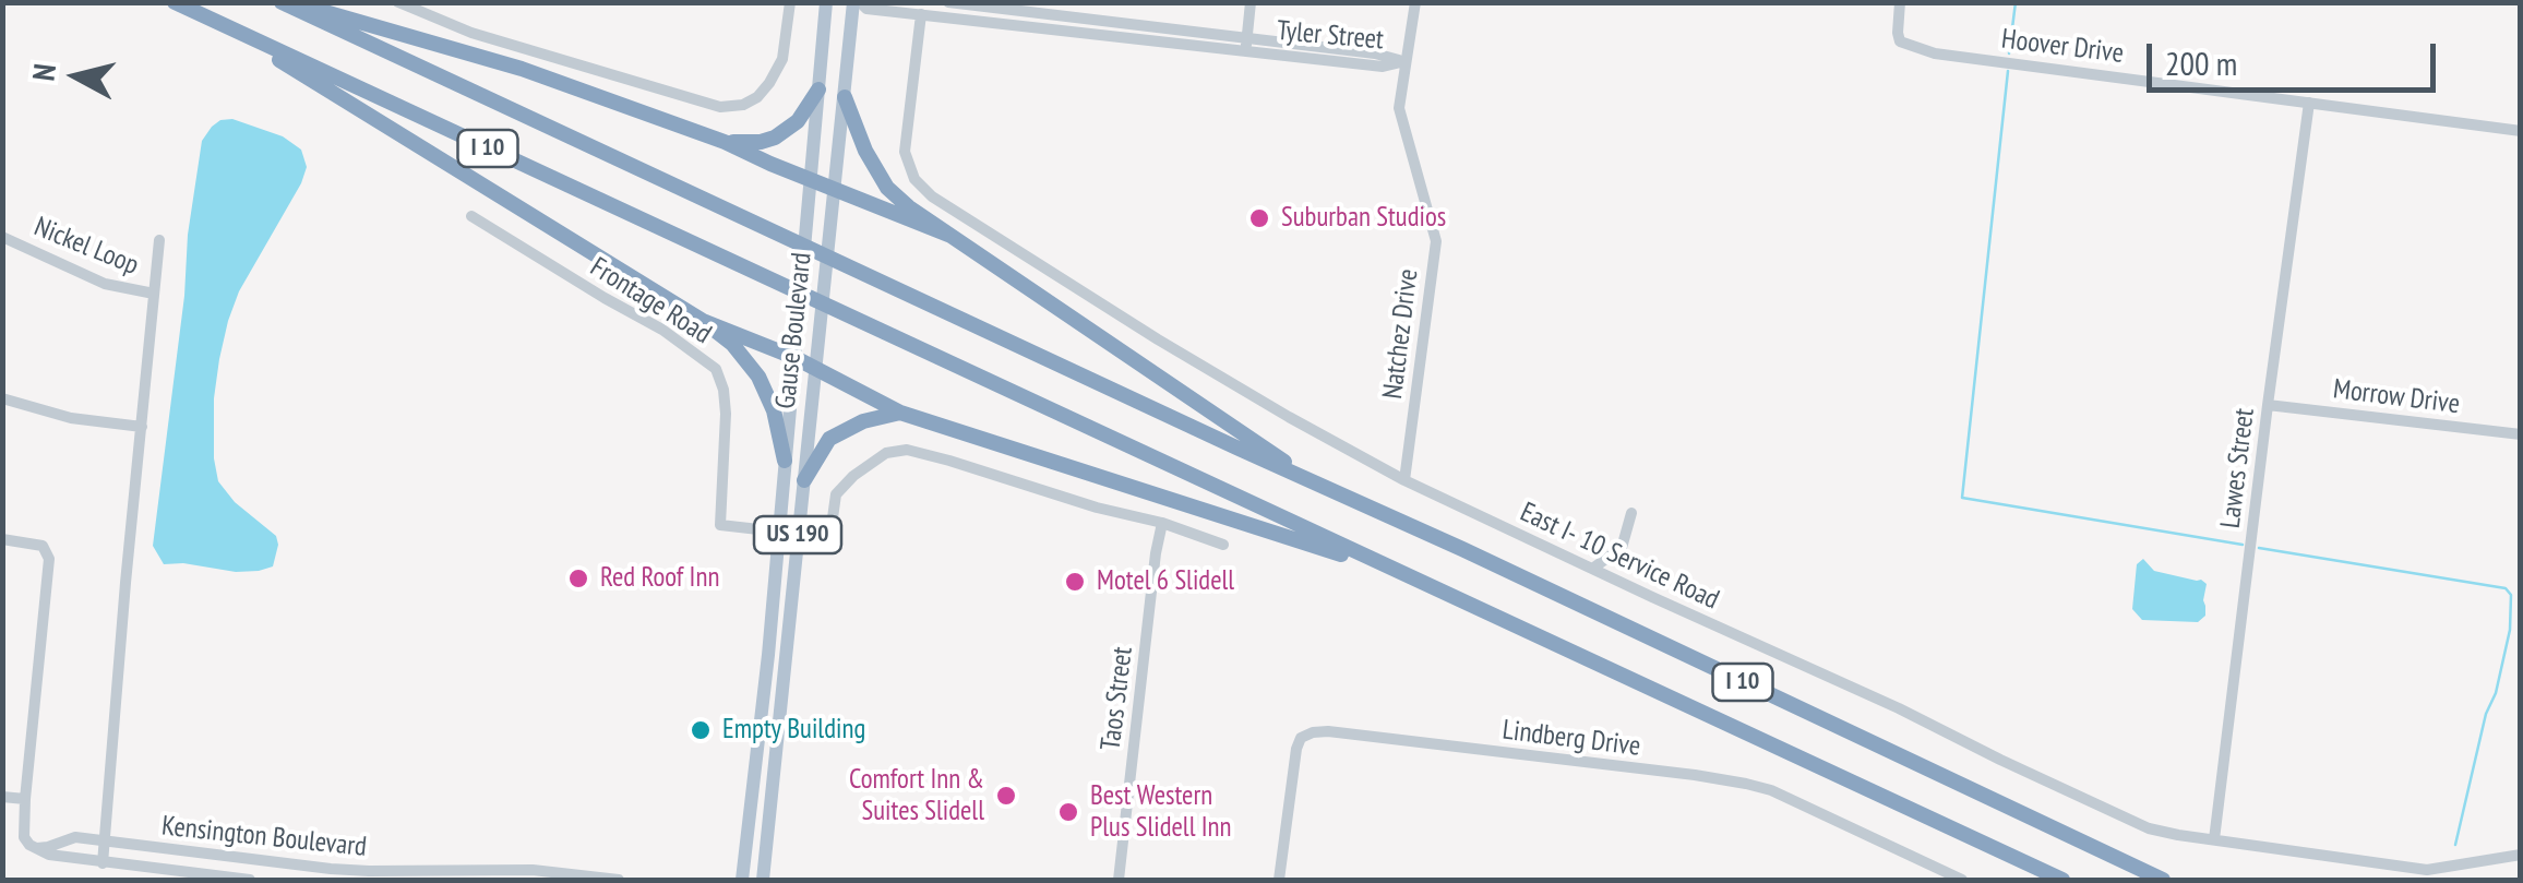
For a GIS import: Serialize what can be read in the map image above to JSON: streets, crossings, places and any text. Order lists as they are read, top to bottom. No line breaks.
{"streets":{"highway":["I 10"],"main road":["Gause Boulevard","US 190"],"street":["Tyler Street","Hoover Drive","Nickel Loop","Frontage Road","Natchez Drive","Morrow Drive","Lawes Street","East I- 10 Service Road","Taos Street","Lindberg Drive","Kensington Boulevard"]},"crossings":[["Tyler Street","Gause Boulevard"],["Tyler Street","Natchez Drive"],["Tyler Street","East I- 10 Service Road"],["Hoover Drive","Lawes Street"],["Frontage Road","Gause Boulevard"],["Natchez Drive","East I- 10 Service Road"],["Morrow Drive","Lawes Street"],["Lawes Street","East I- 10 Service Road"]],"places":["Suburban Studios","Red Roof Inn","Motel 6 Slidell","Empty Building","Comfort Inn & Suites Slidell","Best Western Plus Slidell Inn"],"scale_bar":"200 m","north":"left"}
